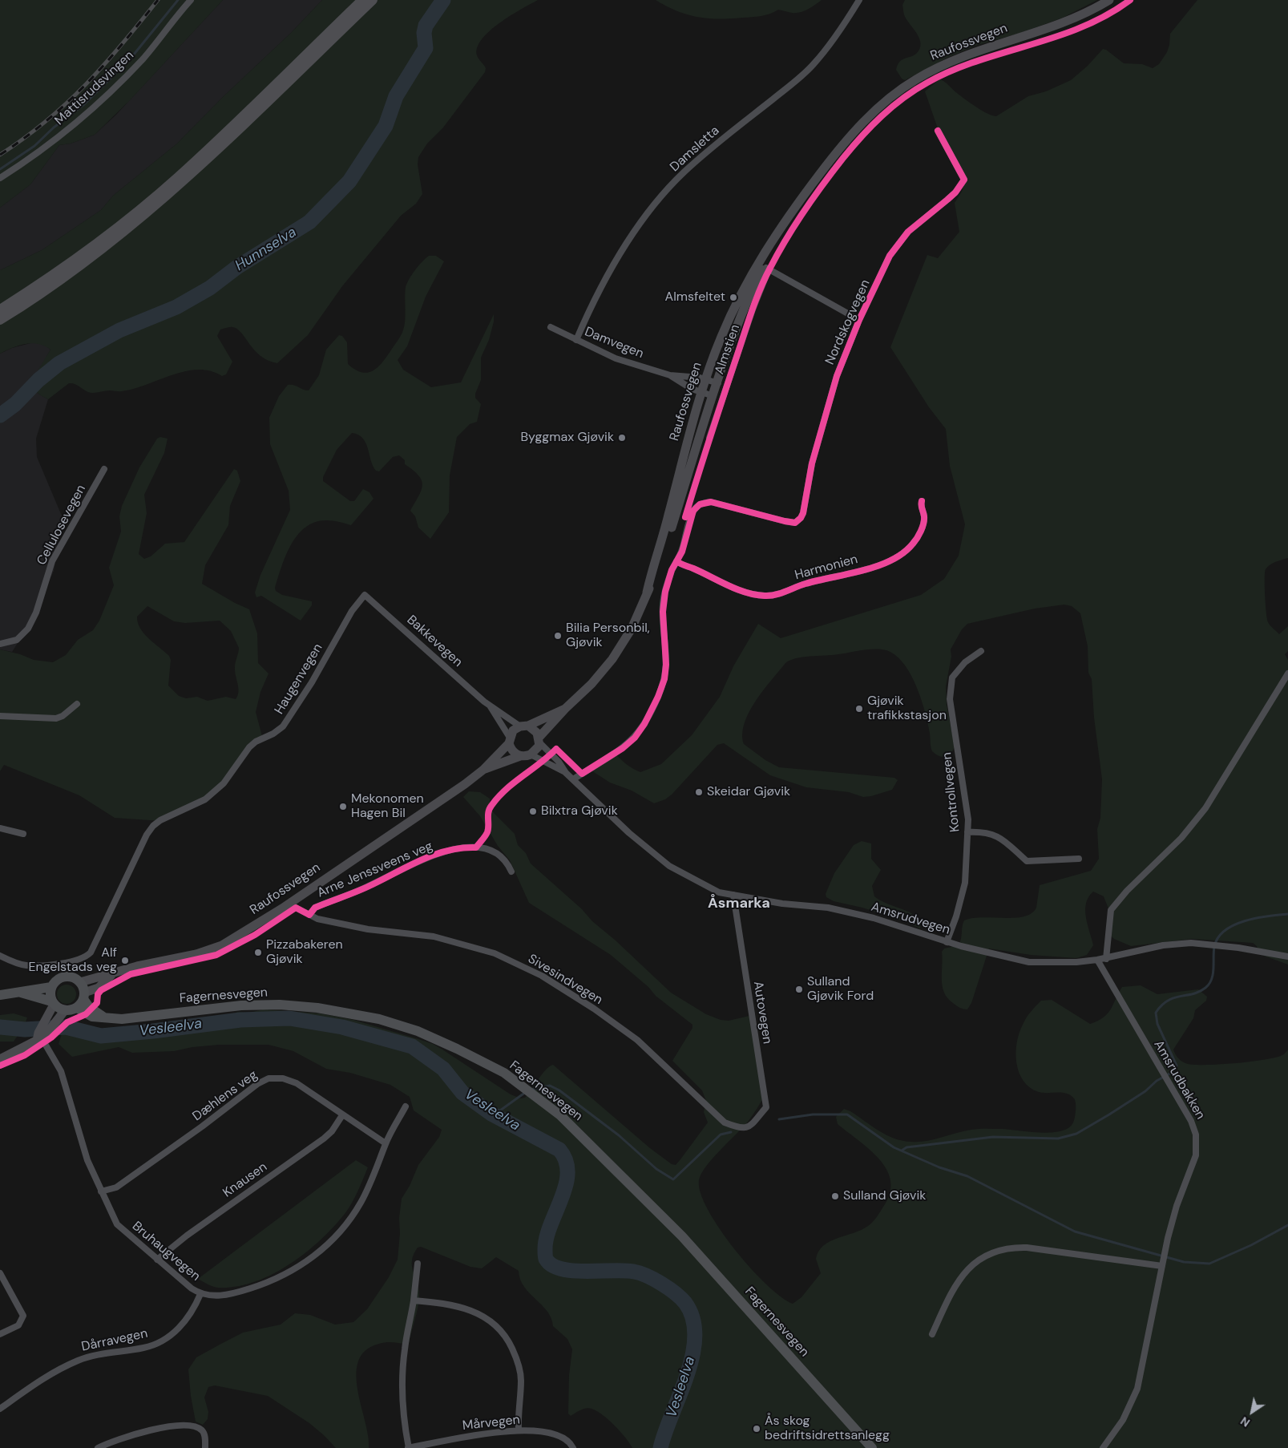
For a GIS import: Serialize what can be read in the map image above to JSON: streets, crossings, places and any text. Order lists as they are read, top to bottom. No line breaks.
{"streets":{"main road":["Raufossvegen","Fagernesvegen"],"street":["Mattisrudsvingen","Damsletta","Nordskogvegen","Damvegen","Almstien","Cellulosevegen","Harmonien","Bakkevegen","Haugenvegen","Kontrollvegen","Arne Jenssveens veg","Amsrudvegen","Sivesindvegen","Autovegen","Amsrudbakken","Dæhlens veg","Knausen","Bruhaugvegen","Dårravegen","Mårvegen"]},"crossings":[["Raufossvegen","Damvegen"],["Raufossvegen","Almstien"],["Raufossvegen","Bakkevegen"],["Raufossvegen","Amsrudvegen"],["Raufossvegen","Sivesindvegen"],["Raufossvegen","Fagernesvegen"],["Damsletta","Damvegen"],["Nordskogvegen","Harmonien"],["Bakkevegen","Haugenvegen"],["Bakkevegen","Amsrudvegen"],["Kontrollvegen","Amsrudvegen"],["Arne Jenssveens veg","Sivesindvegen"],["Amsrudvegen","Autovegen"],["Amsrudvegen","Amsrudbakken"],["Sivesindvegen","Autovegen"],["Dæhlens veg","Knausen"],["Dæhlens veg","Bruhaugvegen"],["Knausen","Bruhaugvegen"],["Bruhaugvegen","Dårravegen"]],"districts":["Åsmarka"],"water":["Hunnselva","Vesleelva"],"places":["Almsfeltet","Byggmax Gjøvik","Bilia Personbil, Gjøvik","Gjøvik trafikkstasjon","Skeidar Gjøvik","Mekonomen Hagen Bil","Bilxtra Gjøvik","Pizzabakeren Gjøvik","Alf Engelstads veg","Sulland Gjøvik Ford","Sulland Gjøvik","Ås skog bedriftsidrettsanlegg"],"north":"bottom left"}
